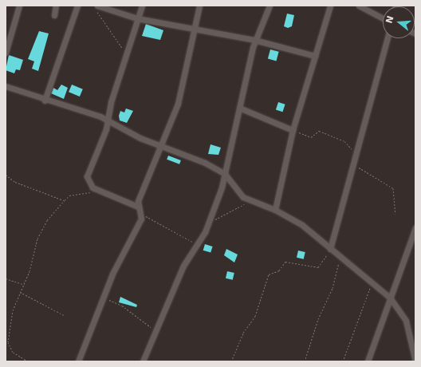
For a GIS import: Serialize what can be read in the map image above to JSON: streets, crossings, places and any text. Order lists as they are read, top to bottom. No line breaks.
{"north":"left"}
